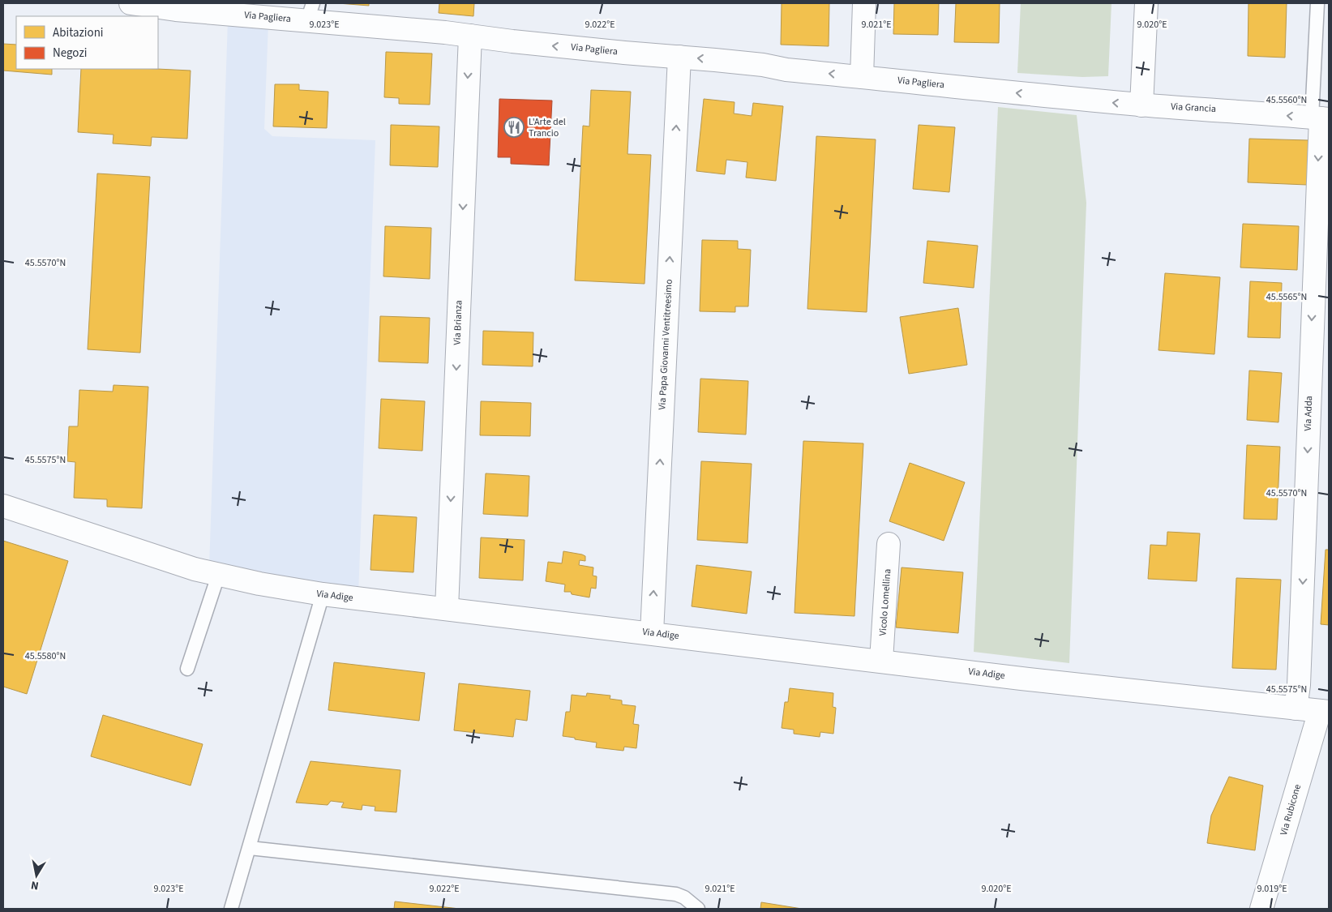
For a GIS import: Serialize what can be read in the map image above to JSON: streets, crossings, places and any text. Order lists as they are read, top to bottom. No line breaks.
{"streets":{"street":["Via Pagliera","Via Grancia","Via Brianza","Via Papa Giovanni Ventitreesimo","Via Adda","Via Adige","Vicolo Lomellina","Via Rubicone"]},"crossings":[["Via Pagliera","Via Grancia"],["Via Pagliera","Via Brianza"],["Via Pagliera","Via Papa Giovanni Ventitreesimo"],["Via Grancia","Via Adda"],["Via Brianza","Via Adige"],["Via Papa Giovanni Ventitreesimo","Via Adige"],["Via Adda","Via Adige"],["Via Adige","Vicolo Lomellina"],["Via Adige","Via Rubicone"]],"one_way":["Via Pagliera","Via Grancia","Via Brianza","Via Papa Giovanni Ventitreesimo","Via Adda"],"places":{"restaurant":["L'Arte del Trancio"]},"legend":["Abitazioni","Negozi"],"north":"bottom","coordinates":["9.023°E","9.022°E","9.021°E","9.020°E","45.5560°N","45.5570°N","45.5565°N","45.5575°N","45.5580°N","9.019°E"]}
